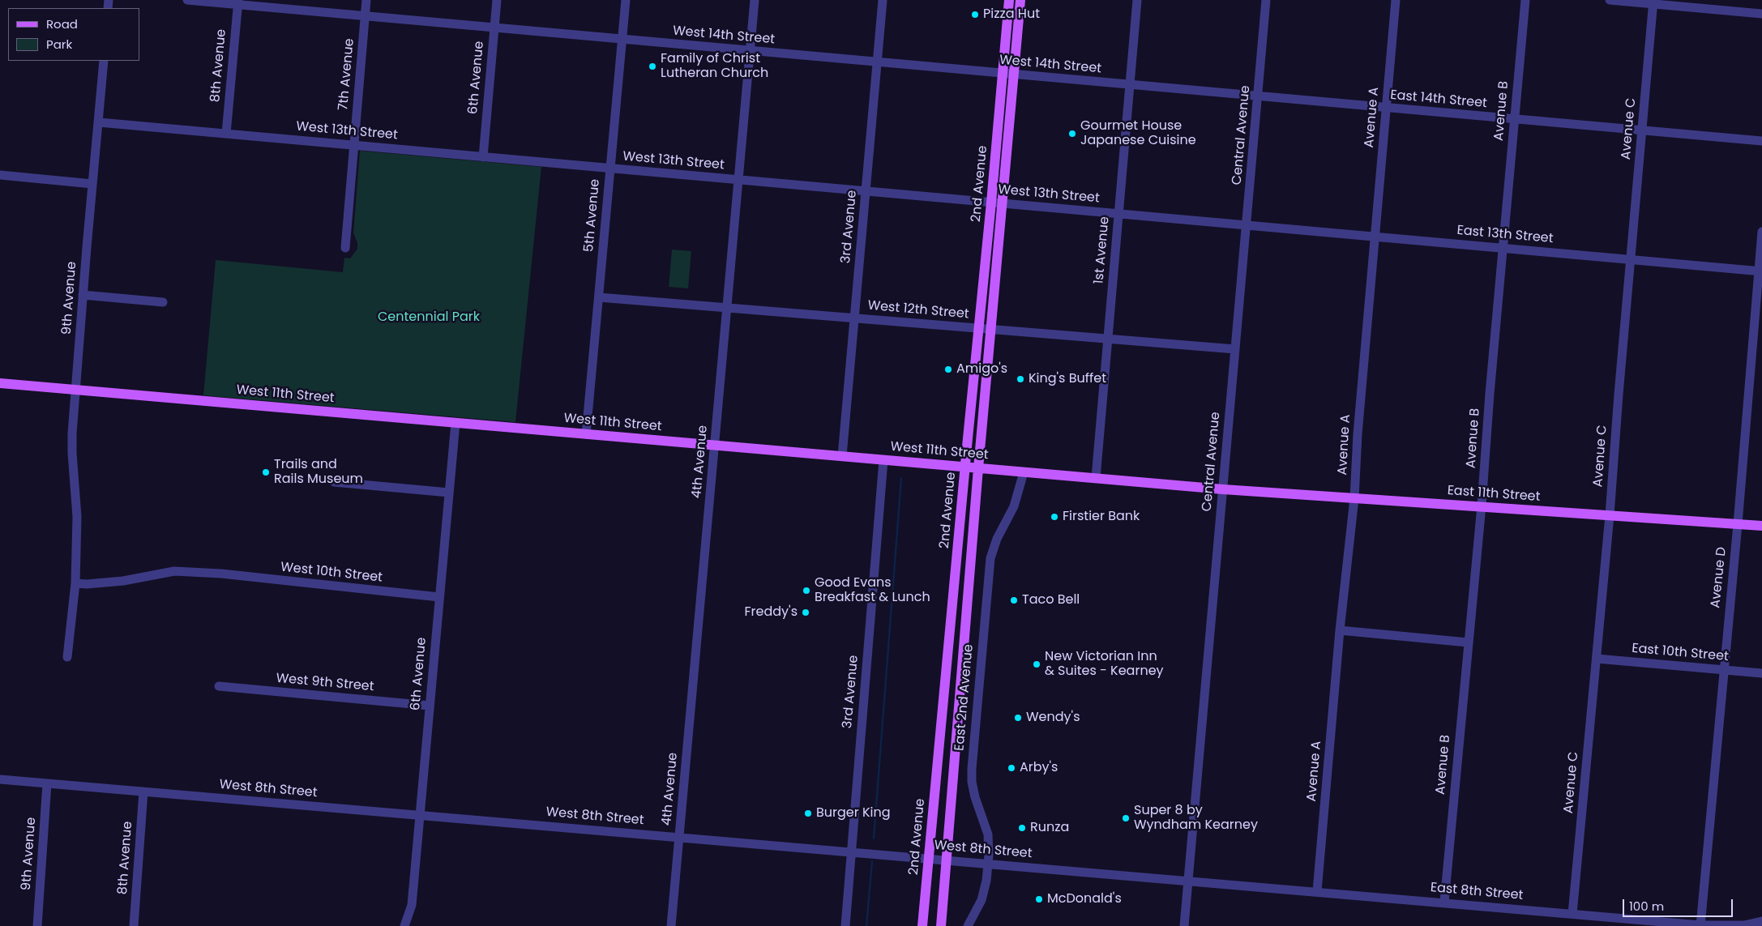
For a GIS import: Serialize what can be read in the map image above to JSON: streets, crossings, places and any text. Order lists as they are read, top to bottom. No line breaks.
{"streets":{"main road":["2nd Avenue","West 11th Street","East 11th Street"],"street":["West 14th Street","8th Avenue","7th Avenue","6th Avenue","East 14th Street","Avenue B","Avenue A","Avenue C","West 13th Street","Central Avenue","5th Avenue","3rd Avenue","East 13th Street","1st Avenue","9th Avenue","West 12th Street","4th Avenue","West 10th Street","Avenue D","East 10th Street","West 9th Street","East 2nd Avenue","West 8th Street","East 8th Street"]},"crossings":[["West 14th Street","8th Avenue"],["West 14th Street","7th Avenue"],["West 14th Street","6th Avenue"],["West 14th Street","East 14th Street"],["West 14th Street","Central Avenue"],["West 14th Street","2nd Avenue"],["West 14th Street","5th Avenue"],["West 14th Street","3rd Avenue"],["West 14th Street","1st Avenue"],["West 14th Street","4th Avenue"],["8th Avenue","West 13th Street"],["8th Avenue","West 8th Street"],["7th Avenue","West 13th Street"],["6th Avenue","West 13th Street"],["6th Avenue","West 11th Street"],["6th Avenue","West 10th Street"],["6th Avenue","West 9th Street"],["6th Avenue","West 8th Street"],["East 14th Street","Avenue B"],["East 14th Street","Avenue A"],["East 14th Street","Avenue C"],["East 14th Street","Central Avenue"],["Avenue B","East 13th Street"],["Avenue B","East 11th Street"],["Avenue B","East 8th Street"],["Avenue A","East 13th Street"],["Avenue A","East 11th Street"],["Avenue A","East 8th Street"],["Avenue C","East 13th Street"],["Avenue C","East 11th Street"],["Avenue C","East 10th Street"],["Avenue C","East 8th Street"],["West 13th Street","Central Avenue"],["West 13th Street","2nd Avenue"],["West 13th Street","5th Avenue"],["West 13th Street","3rd Avenue"],["West 13th Street","East 13th Street"],["West 13th Street","1st Avenue"],["West 13th Street","9th Avenue"],["West 13th Street","4th Avenue"],["Central Avenue","East 13th Street"],["Central Avenue","West 12th Street"],["Central Avenue","West 11th Street"],["Central Avenue","East 11th Street"],["Central Avenue","West 8th Street"],["Central Avenue","East 8th Street"],["2nd Avenue","West 12th Street"],["2nd Avenue","West 11th Street"],["2nd Avenue","West 8th Street"],["5th Avenue","West 12th Street"],["5th Avenue","West 11th Street"],["3rd Avenue","West 12th Street"],["3rd Avenue","West 11th Street"],["3rd Avenue","West 8th Street"],["East 13th Street","Avenue D"],["1st Avenue","West 12th Street"],["1st Avenue","West 11th Street"],["9th Avenue","West 11th Street"],["9th Avenue","West 10th Street"],["9th Avenue","West 8th Street"],["West 12th Street","4th Avenue"],["West 11th Street","4th Avenue"],["West 11th Street","East 11th Street"],["West 11th Street","East 2nd Avenue"],["4th Avenue","West 8th Street"],["East 11th Street","Avenue D"],["Avenue D","East 10th Street"],["Avenue D","East 8th Street"],["East 2nd Avenue","West 8th Street"],["West 8th Street","East 8th Street"]],"parks":["Centennial Park"],"places":["Pizza Hut","Family of Christ Lutheran Church","Gourmet House Japanese Cuisine","Amigo's","King's Buffet","Trails and Rails Museum","Firstier Bank","Good Evans Breakfast & Lunch","Taco Bell","Freddy's","New Victorian Inn & Suites - Kearney","Wendy's","Arby's","Burger King","Super 8 by Wyndham Kearney","Runza","McDonald's"],"legend":["Road","Park"],"scale_bar":"100 m"}
